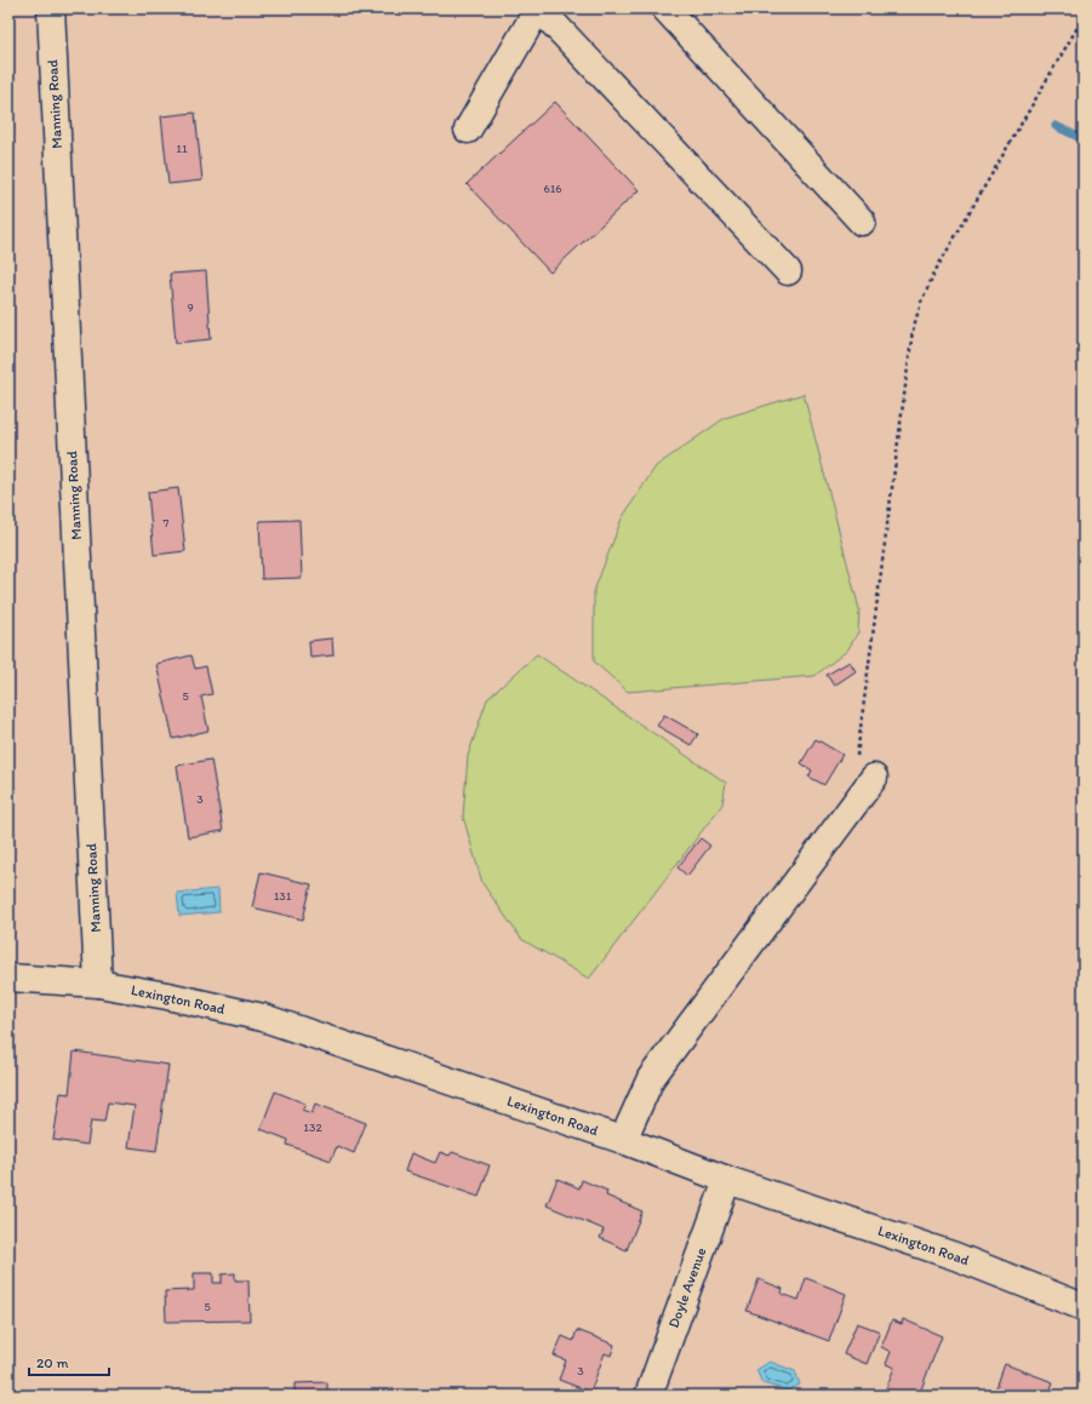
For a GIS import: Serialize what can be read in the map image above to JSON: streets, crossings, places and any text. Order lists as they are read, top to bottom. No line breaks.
{"streets":{"street":["Manning Road","Lexington Road","Doyle Avenue"]},"crossings":[["Manning Road","Lexington Road"],["Lexington Road","Doyle Avenue"]],"house_numbers":["11","616","9","7","5","3","131","132","5","3"],"scale_bar":"20 m"}
